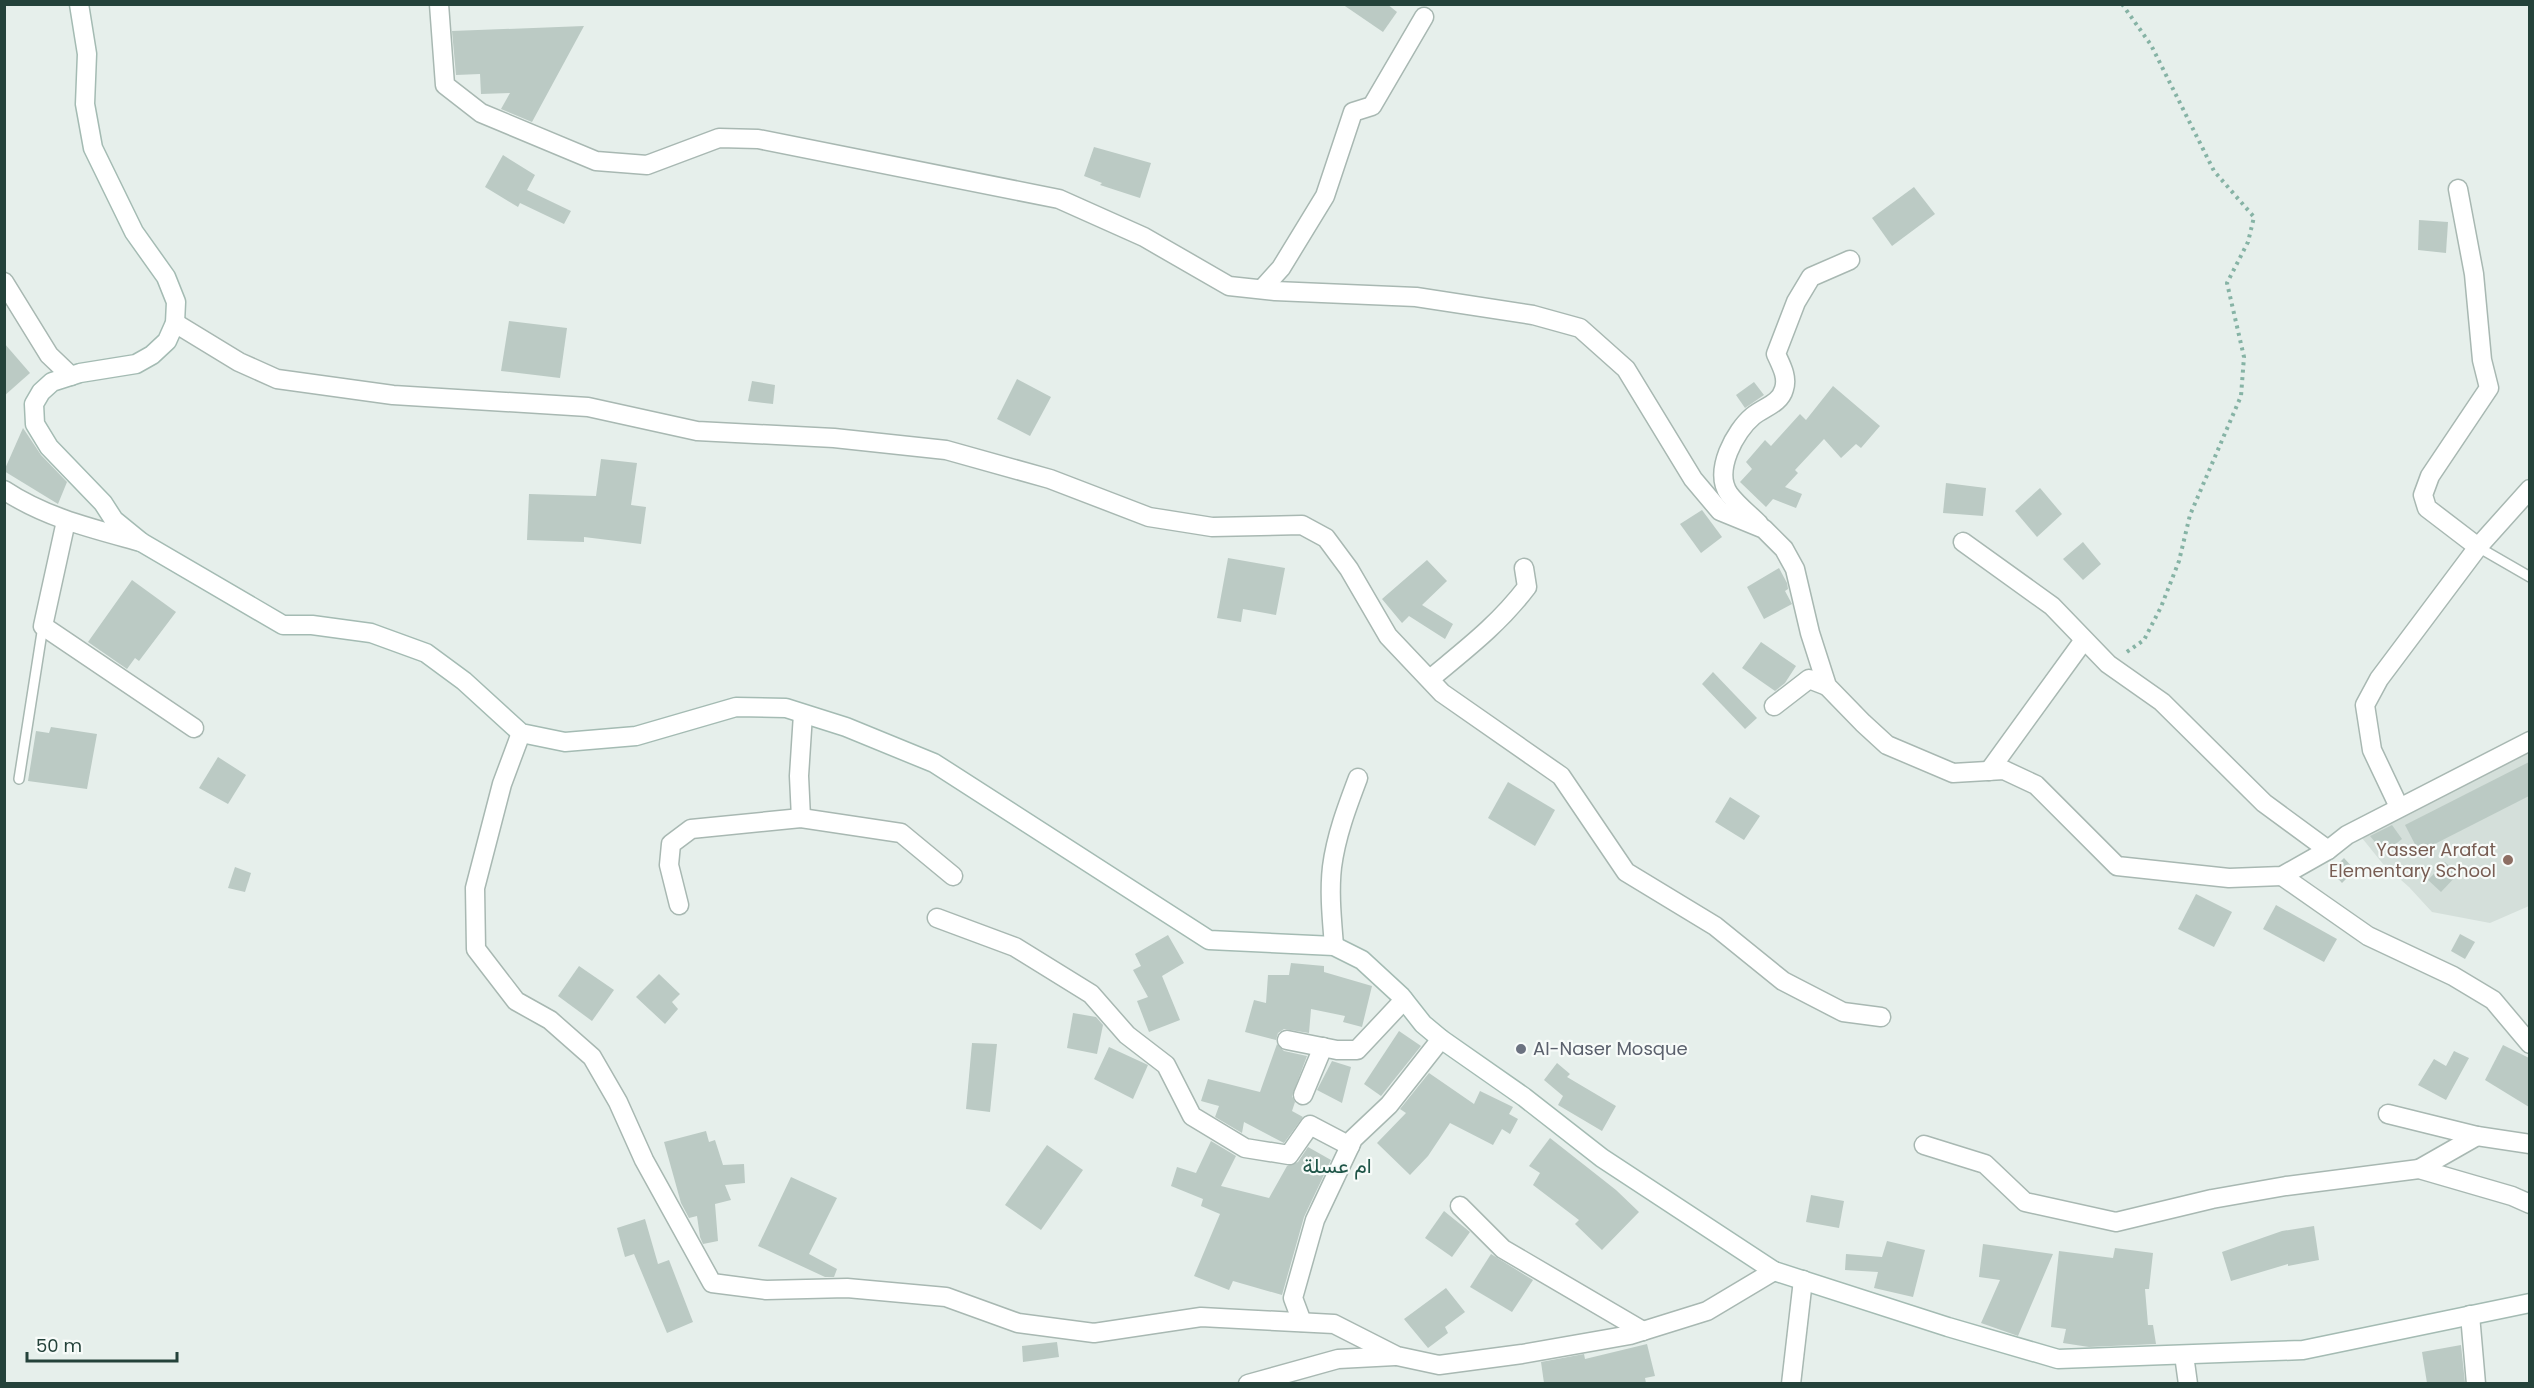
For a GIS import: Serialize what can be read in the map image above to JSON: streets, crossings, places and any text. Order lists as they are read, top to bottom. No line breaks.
{"districts":["ام عسلة"],"places":["Yasser Arafat Elementary School","Al-Naser Mosque"],"scale_bar":"50 m"}
